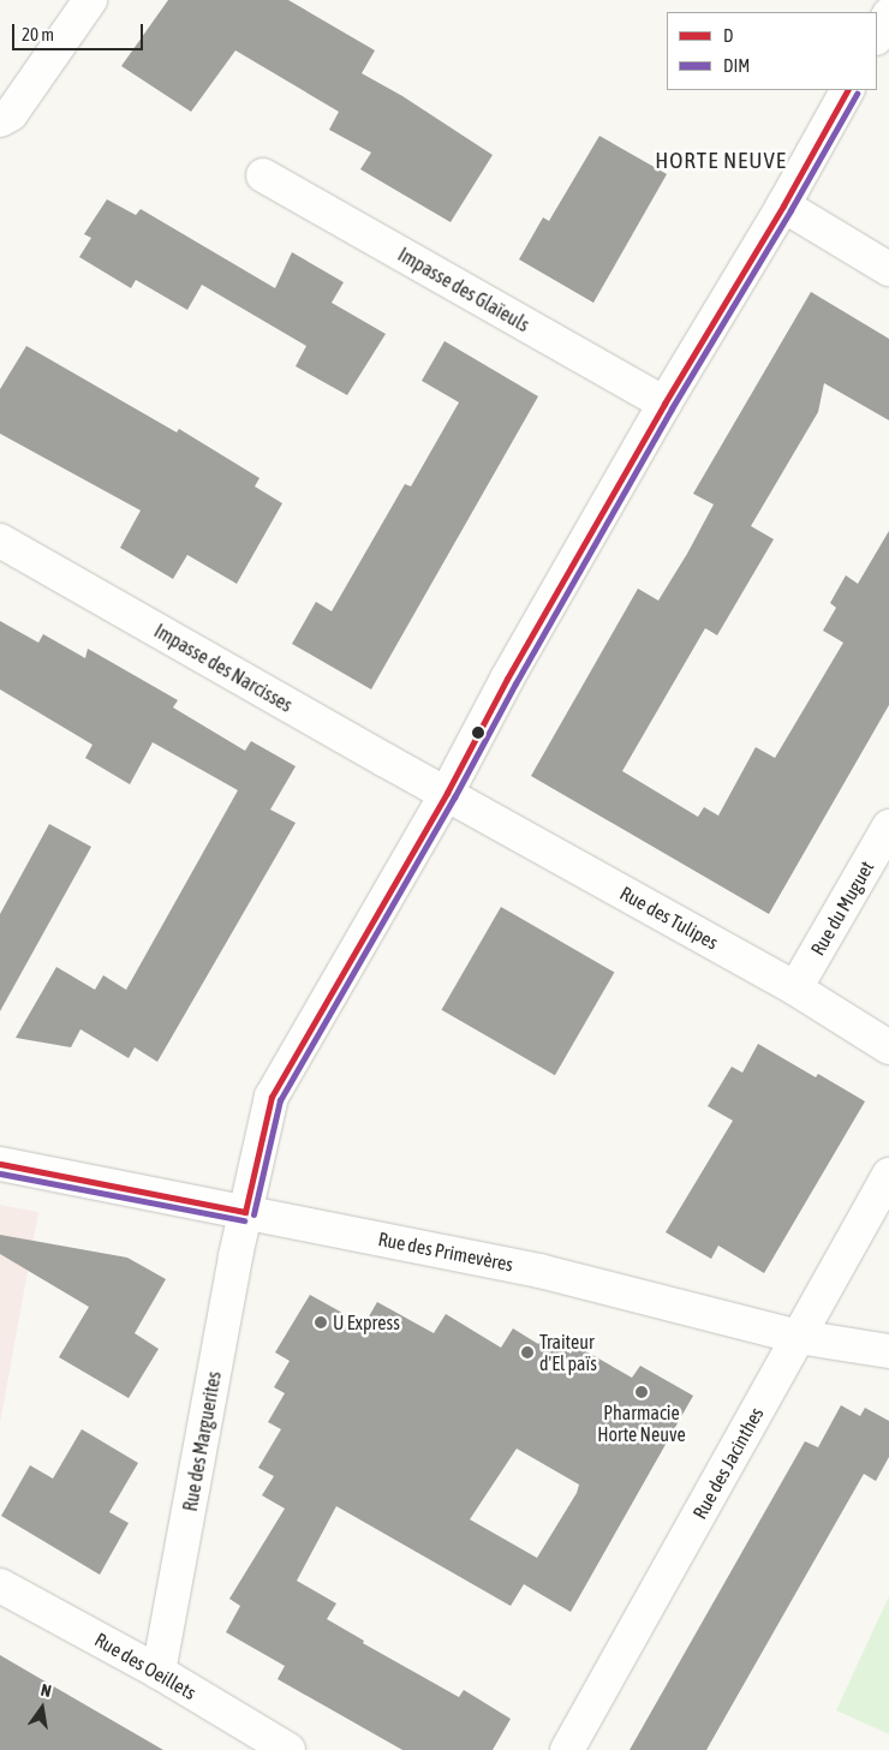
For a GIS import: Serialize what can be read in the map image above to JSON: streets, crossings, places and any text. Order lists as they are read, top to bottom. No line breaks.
{"streets":{"street":["Impasse des Glaïeuls","Impasse des Narcisses","Rue du Muguet","Rue des Tulipes","Rue des Primevères","Rue des Marguerites","Rue des Jacinthes","Rue des Oeillets"]},"crossings":[["Impasse des Glaïeuls","Rue des Marguerites"],["Impasse des Narcisses","Rue des Tulipes"],["Impasse des Narcisses","Rue des Marguerites"],["Rue du Muguet","Rue des Tulipes"],["Rue des Tulipes","Rue des Marguerites"],["Rue des Primevères","Rue des Marguerites"],["Rue des Primevères","Rue des Jacinthes"],["Rue des Marguerites","Rue des Oeillets"]],"districts":["HORTE NEUVE"],"places":["U Express","Traiteur d'El païs","Pharmacie Horte Neuve"],"lines":["transit line D","transit line DIM"],"legend":["D","DIM"],"scale_bar":"20 m","north":"top"}
